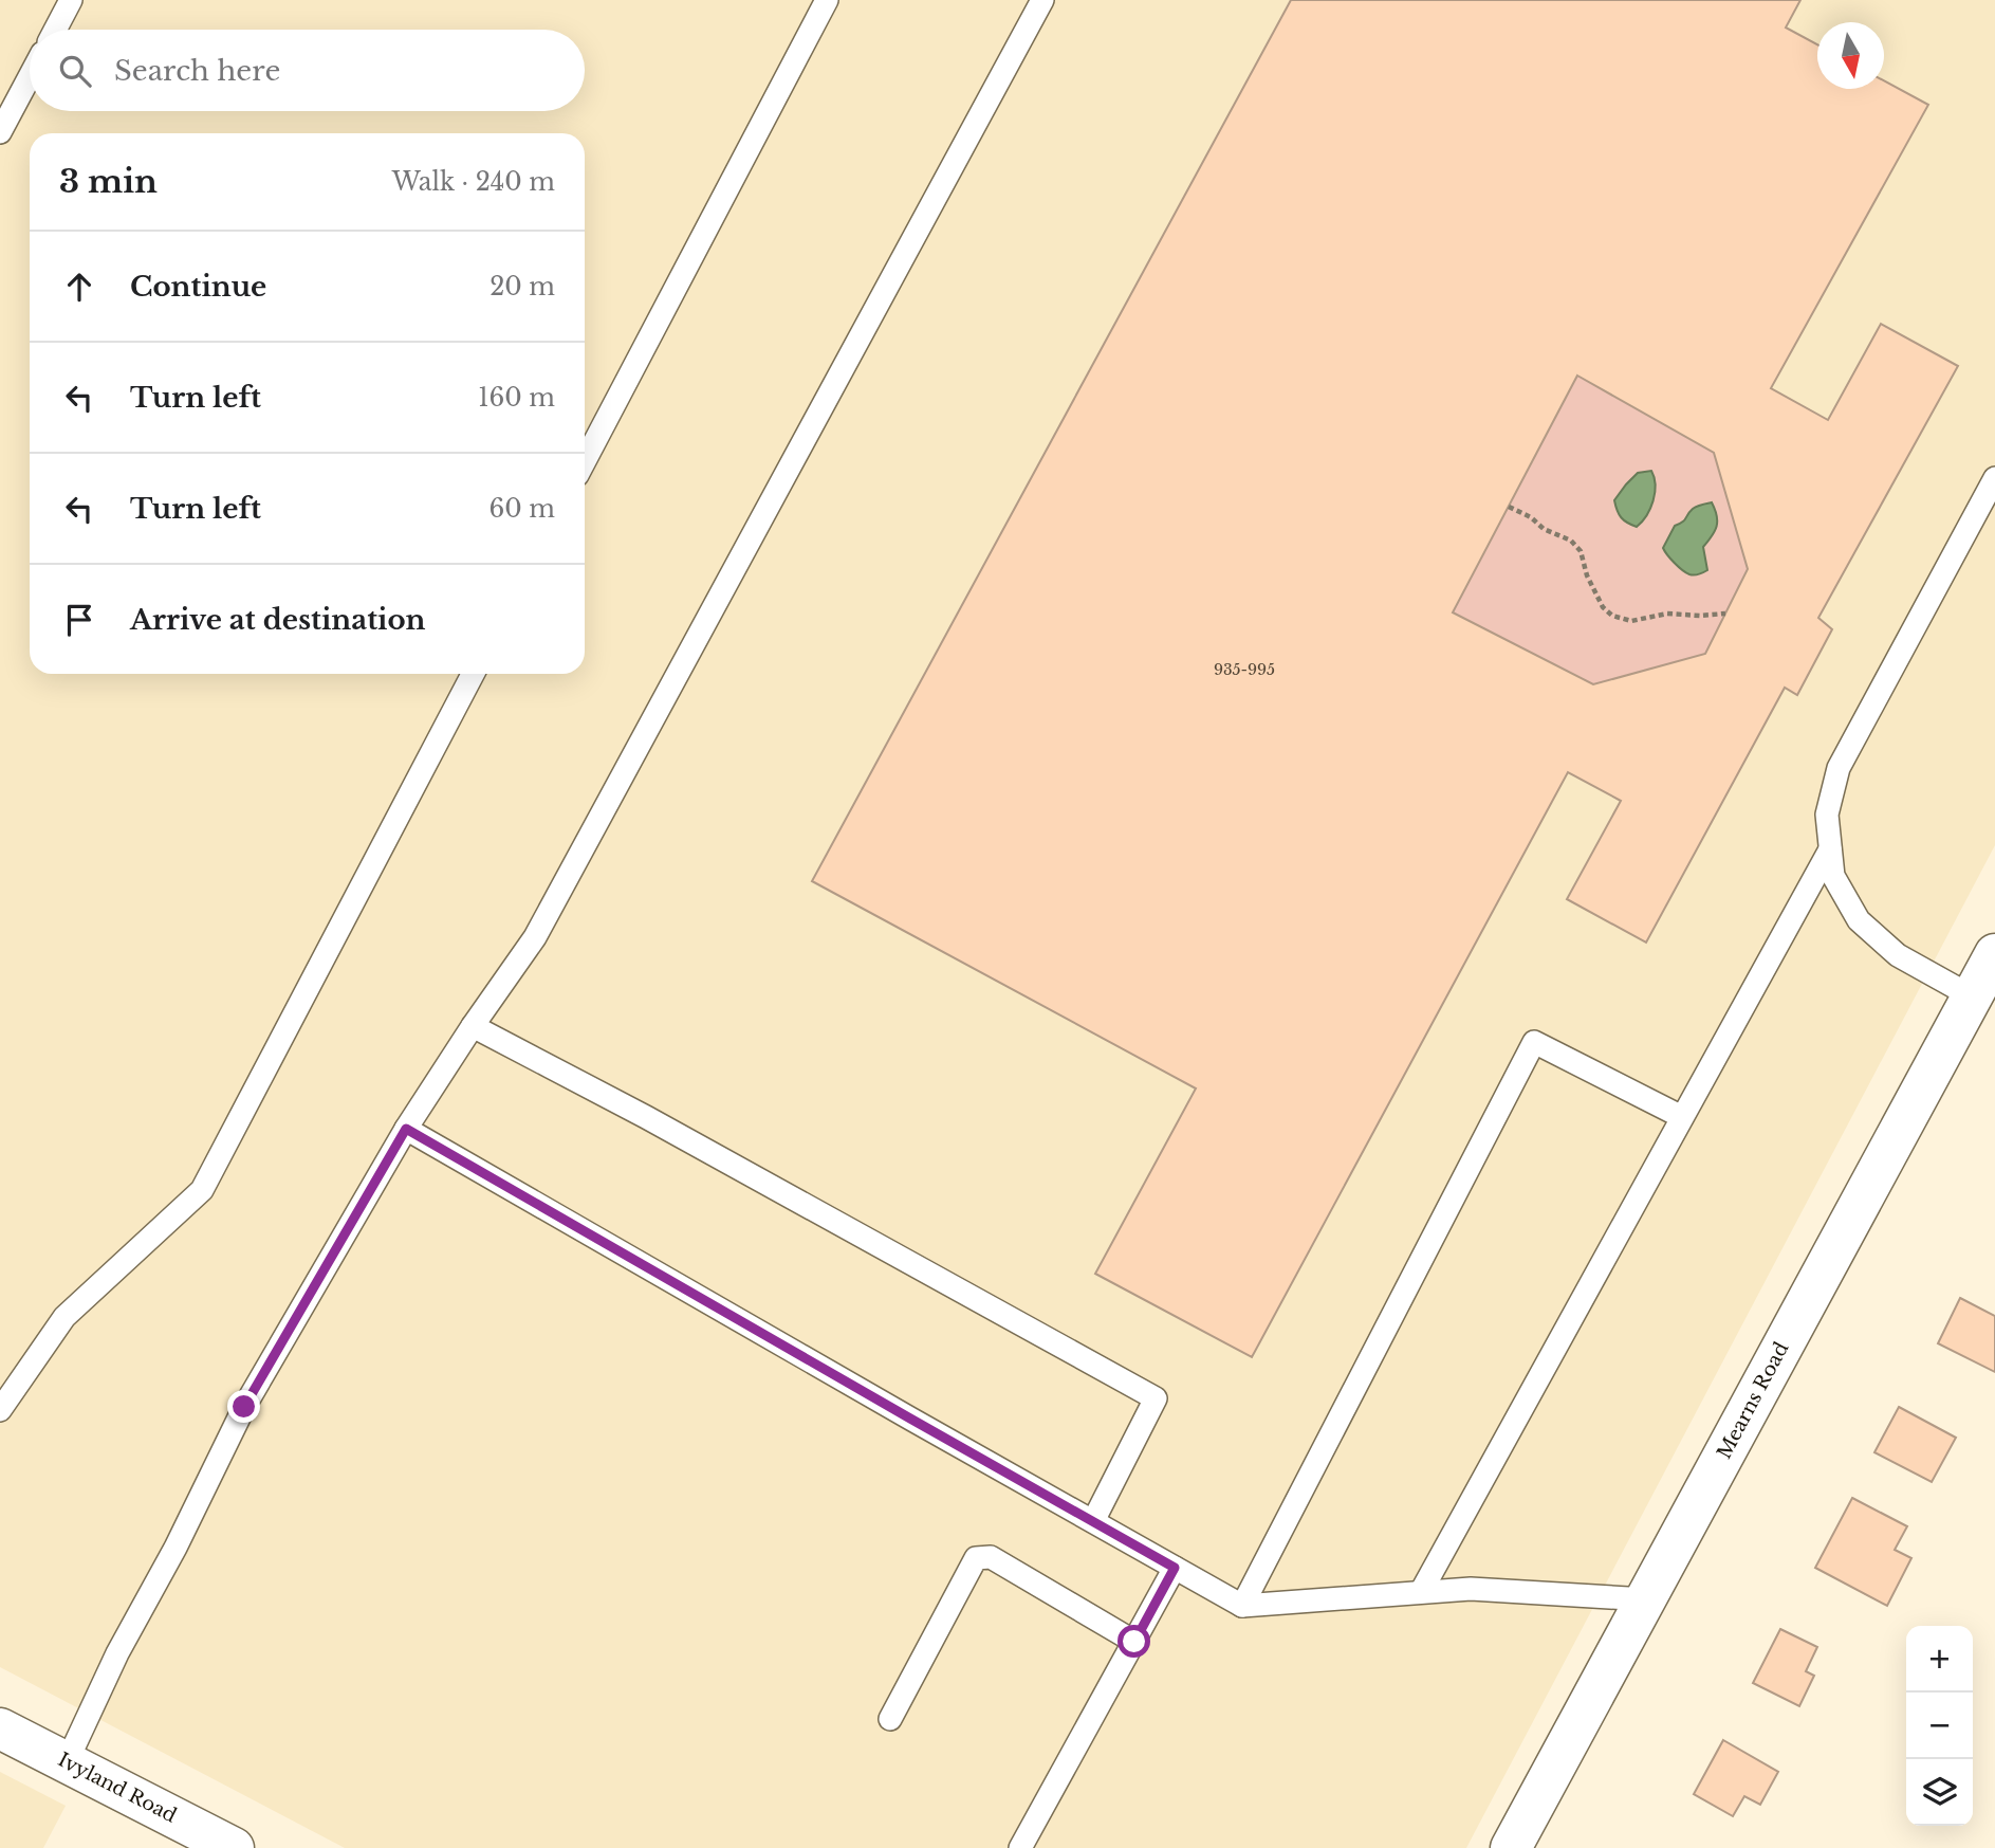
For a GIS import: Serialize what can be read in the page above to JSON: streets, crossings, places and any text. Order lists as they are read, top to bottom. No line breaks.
{"streets":{"street":["Mearns Road","Ivyland Road"]},"house_numbers":["935-995"],"north":"bottom","page":{"search":"Search here","heading":["3 min","Walk · 240 m"],"list":[["Continue","20 m"],["Turn left","160 m"],["Turn left","60 m"],"Arrive at destination"],"map_buttons":["+","−"]}}
